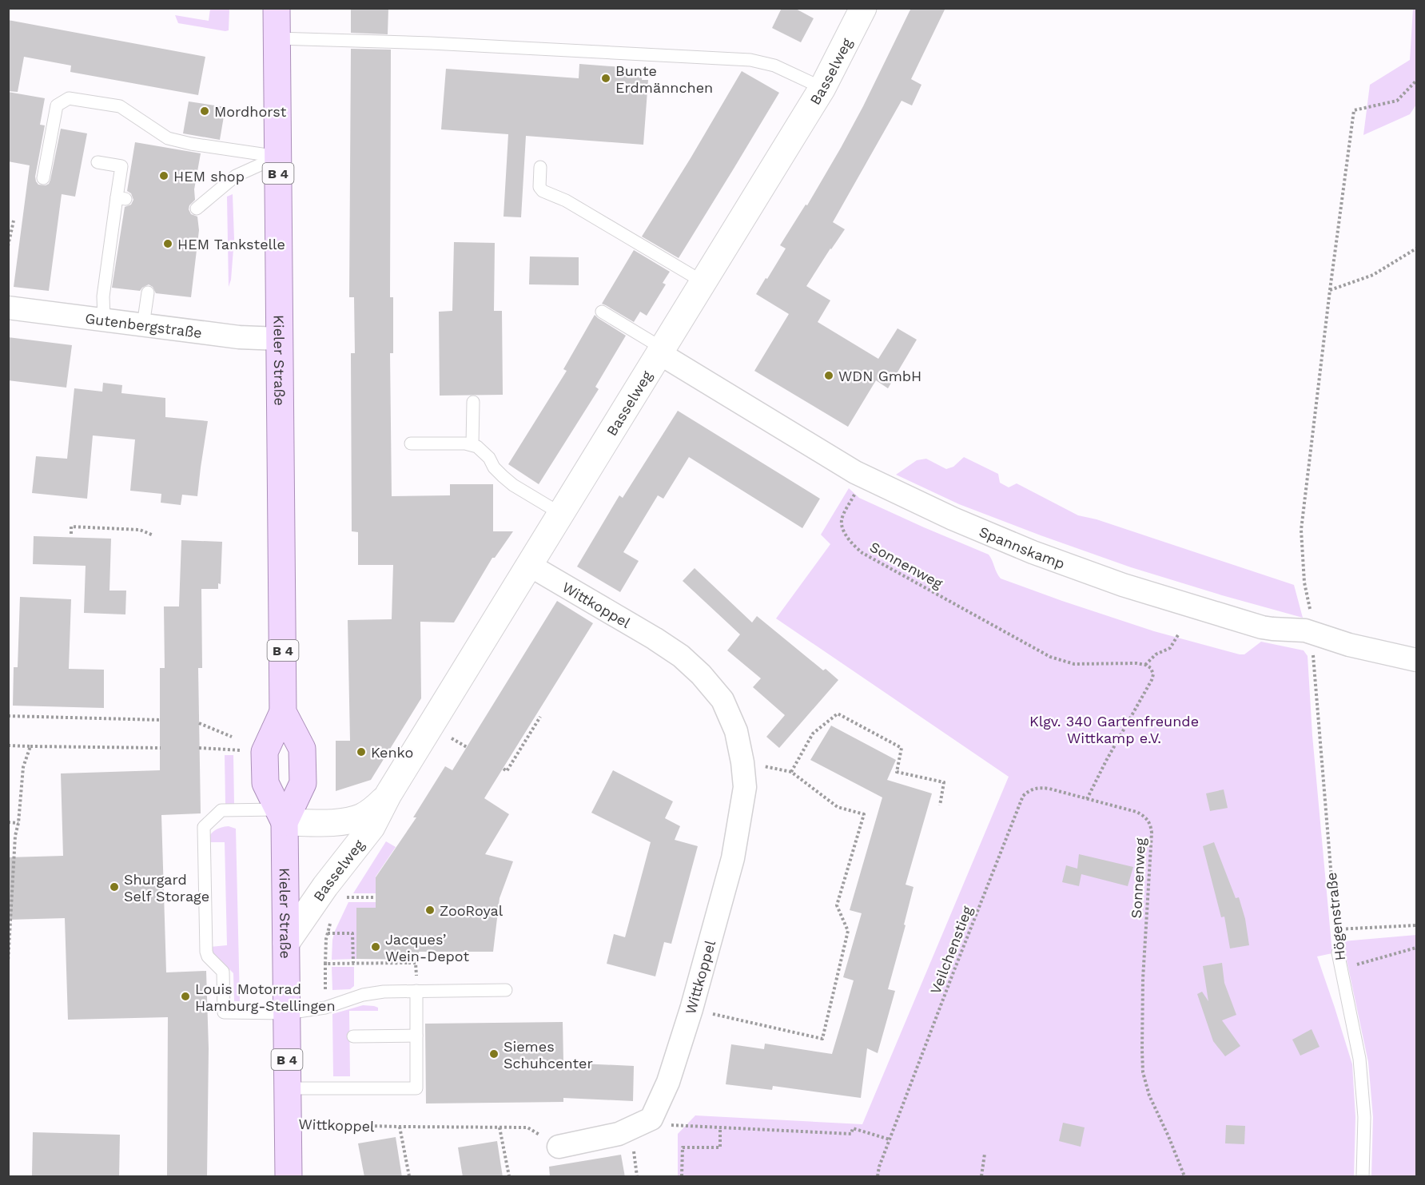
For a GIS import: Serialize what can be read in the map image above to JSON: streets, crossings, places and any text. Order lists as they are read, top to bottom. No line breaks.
{"streets":{"main road":["B 4","Kieler Straße"],"street":["Basselweg","Gutenbergstraße","Spannskamp","Wittkoppel"],"lane":["Högenstraße"],"path":["Sonnenweg","Veilchenstieg"]},"crossings":[["Basselweg","Kieler Straße"],["Basselweg","Spannskamp"],["Basselweg","Wittkoppel"],["Gutenbergstraße","Kieler Straße"],["Kieler Straße","Wittkoppel"],["Spannskamp","Sonnenweg"],["Sonnenweg","Veilchenstieg"]],"parks":["Klgv. 340 Gartenfreunde Wittkamp e.V."],"places":["Bunte Erdmännchen","Mordhorst","HEM shop","HEM Tankstelle","WDN GmbH","Kenko","Shurgard Self Storage","ZooRoyal","Jacques’ Wein-Depot","Louis Motorrad Hamburg-Stellingen","Siemes Schuhcenter"]}
